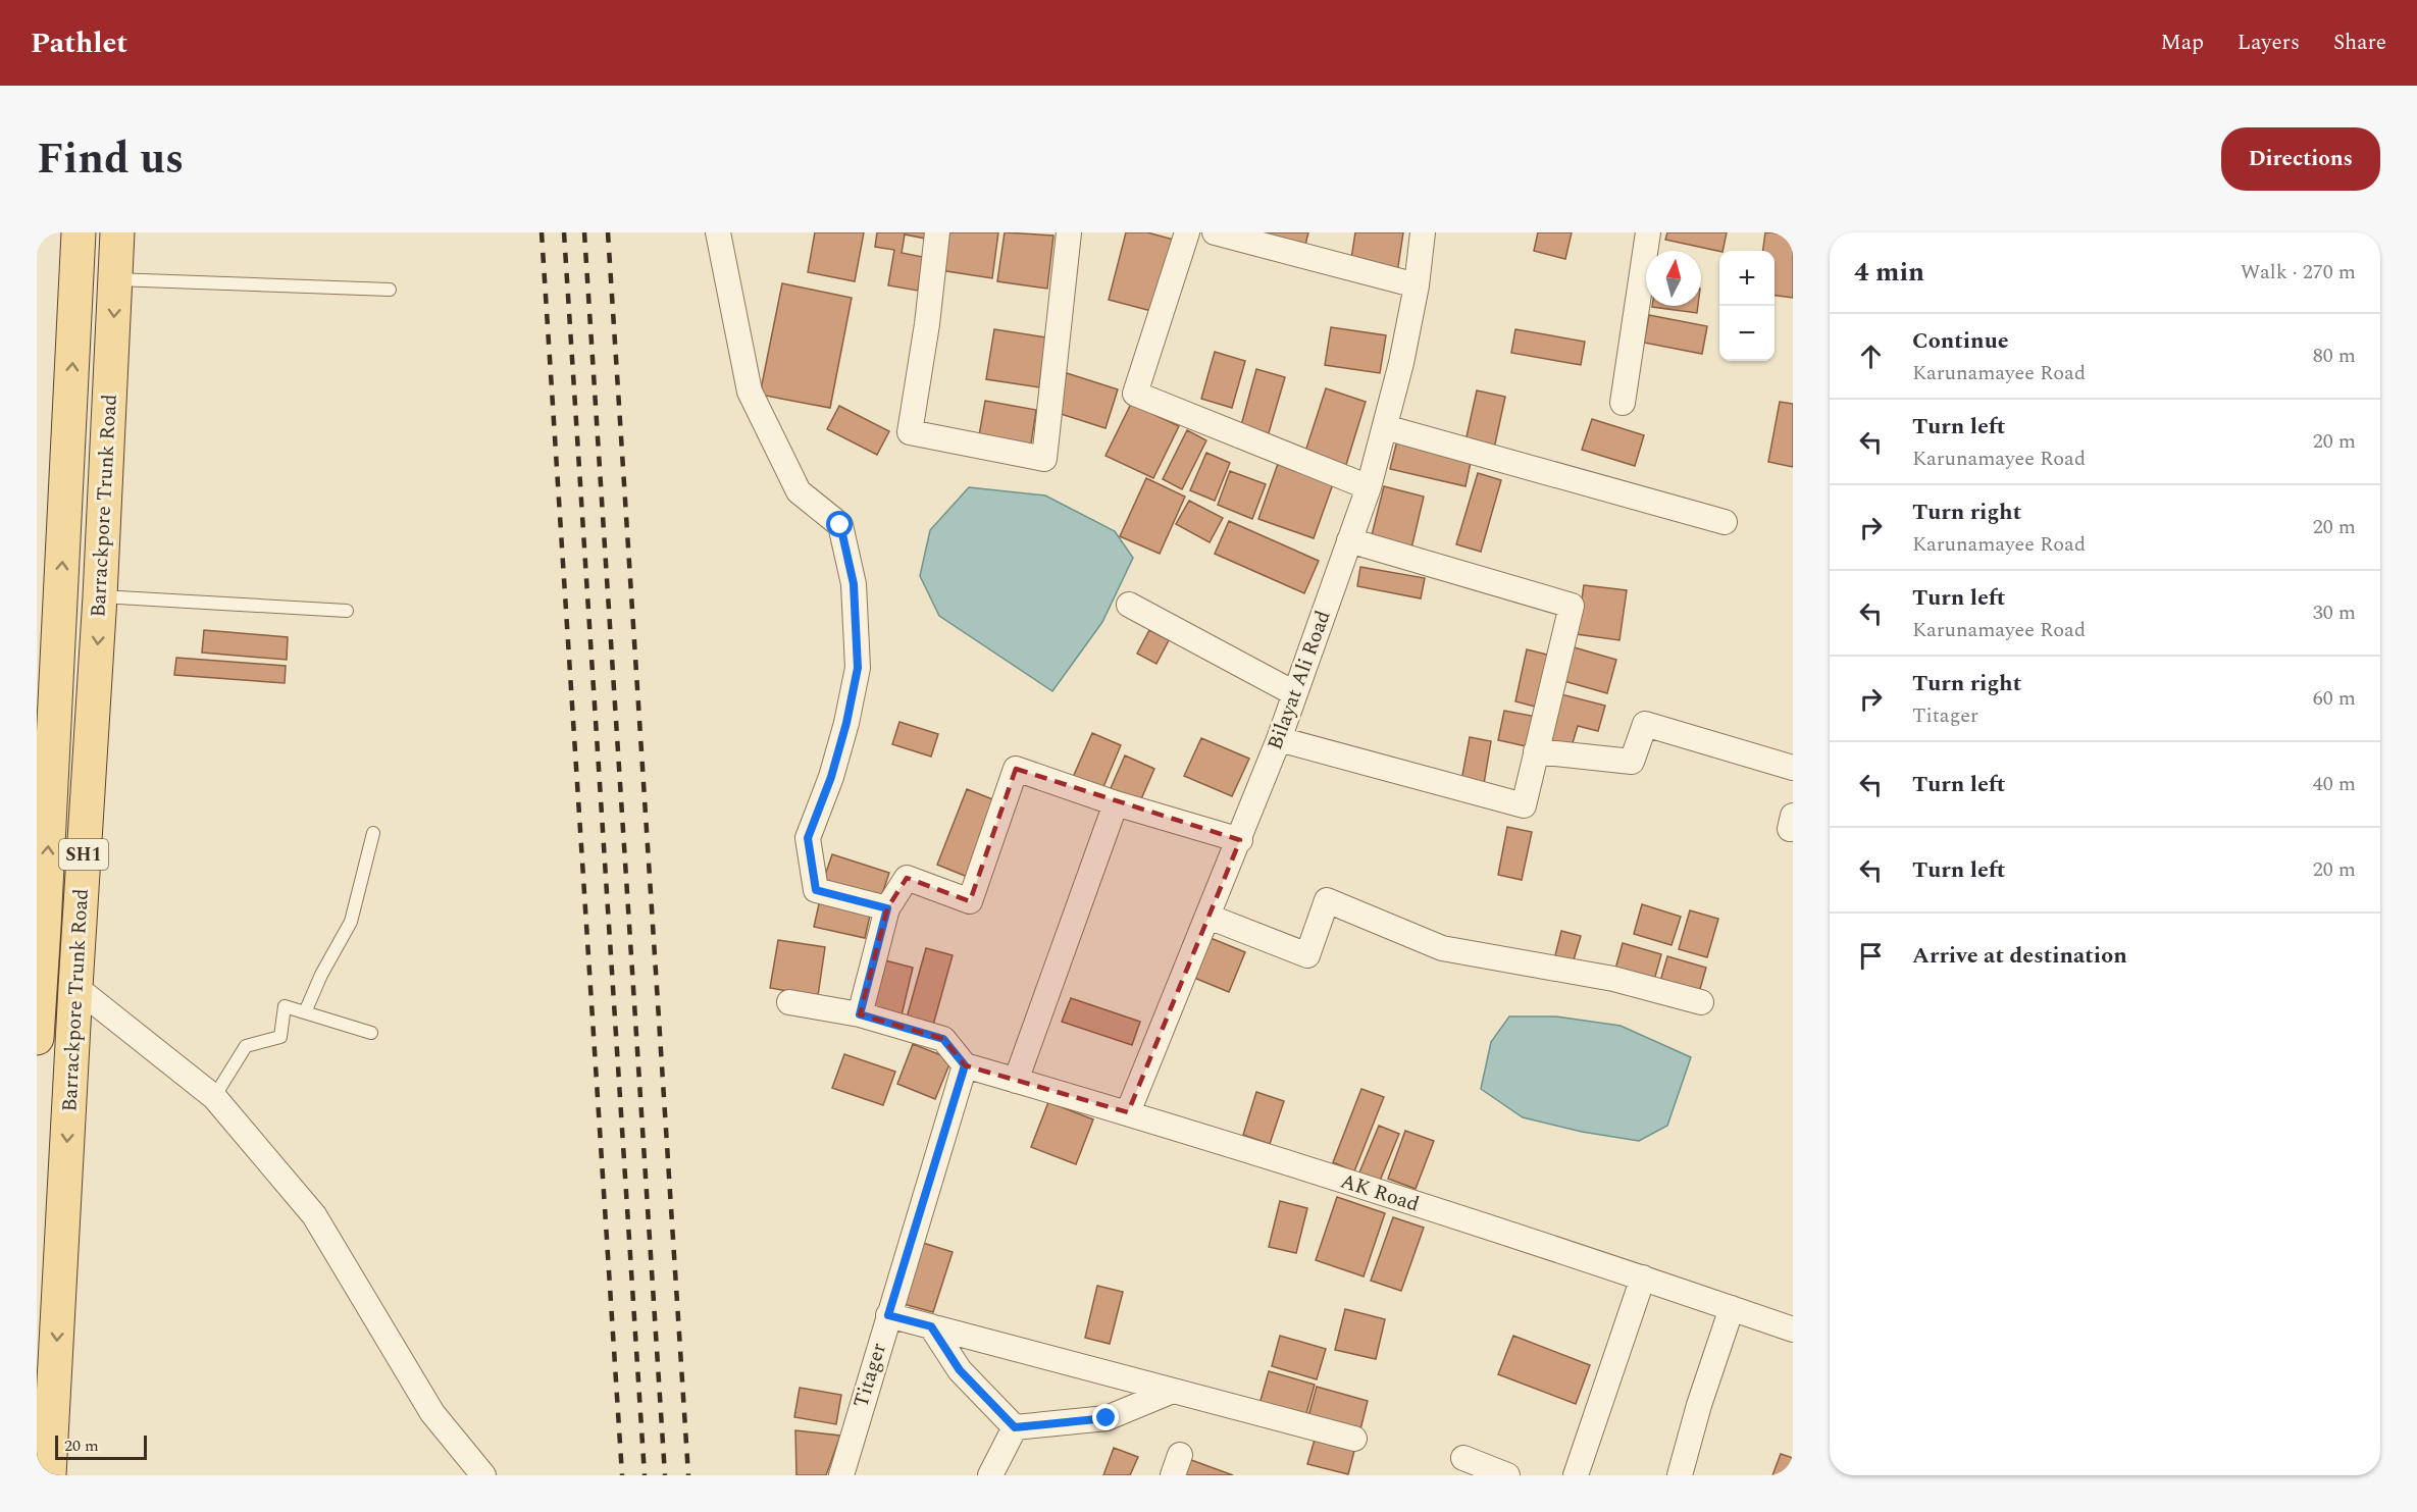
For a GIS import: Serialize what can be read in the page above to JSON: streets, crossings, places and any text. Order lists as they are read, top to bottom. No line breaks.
{"streets":{"main road":["Barrackpore Trunk Road","SH1"],"street":["Bilayat Ali Road","AK Road","Titager"]},"crossings":[["Bilayat Ali Road","AK Road"],["AK Road","Titager"]],"scale_bar":"20 m","north":"top","page":{"header":"Pathlet","nav":["Map","Layers","Share"],"title":"Find us","buttons":"Directions","heading":["4 min","Walk · 270 m"],"map_buttons":["+","−"],"list":[["Continue","Karunamayee Road","80 m"],["Turn left","Karunamayee Road","20 m"],["Turn right","Karunamayee Road","20 m"],["Turn left","Karunamayee Road","30 m"],["Turn right","Titager","60 m"],["Turn left","40 m"],["Turn left","20 m"],"Arrive at destination"],"scale":"20 m"}}
